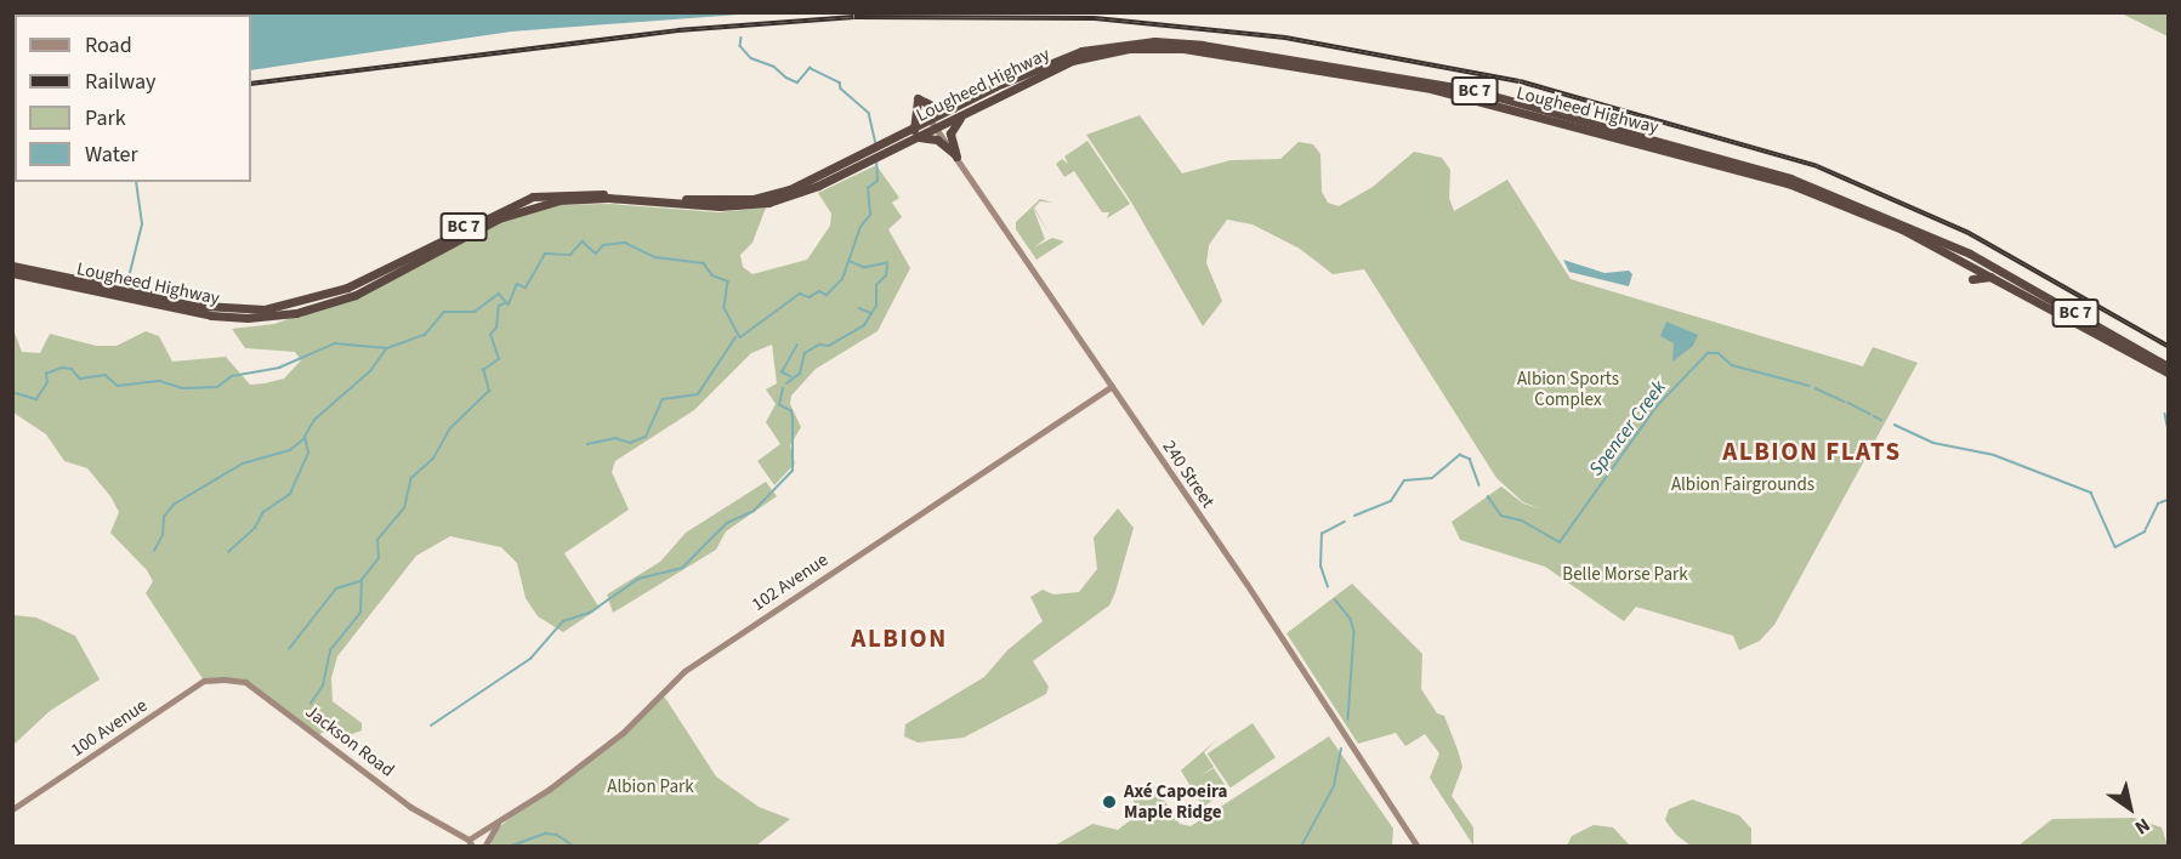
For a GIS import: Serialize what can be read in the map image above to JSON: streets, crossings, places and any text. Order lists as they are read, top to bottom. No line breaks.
{"streets":{"highway":["Lougheed Highway","BC 7"],"main road":["240 Street","102 Avenue","100 Avenue","Jackson Road"]},"crossings":[["Lougheed Highway","240 Street"],["240 Street","102 Avenue"],["102 Avenue","Jackson Road"],["100 Avenue","Jackson Road"]],"districts":["ALBION FLATS","ALBION"],"water":["Spencer Creek"],"parks":["Albion Sports Complex","Albion Fairgrounds","Belle Morse Park","Albion Park"],"places":["Axé Capoeira Maple Ridge"],"legend":["Road","Railway","Park","Water"],"north":"bottom right"}
